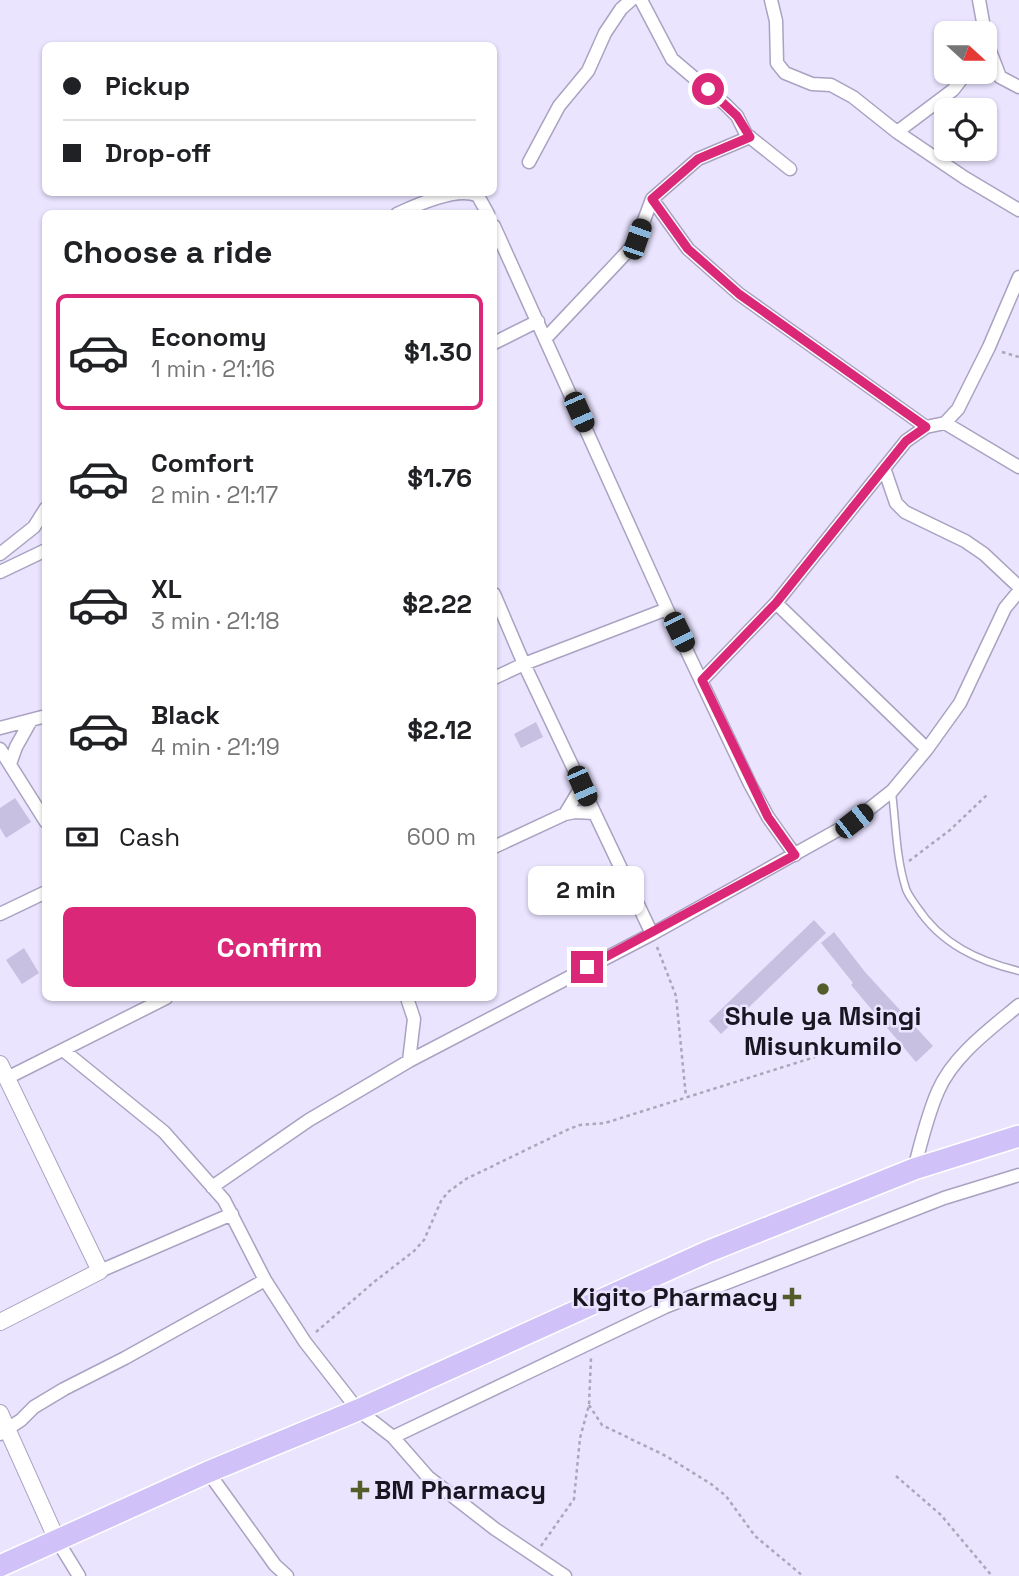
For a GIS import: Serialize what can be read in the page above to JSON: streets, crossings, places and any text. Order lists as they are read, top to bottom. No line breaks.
{"places":{"other":["Shule ya Msingi Misunkumilo"],"health":["Kigito Pharmacy","BM Pharmacy"]},"north":"right","page":{"banner":["Pickup","Drop-off"],"heading":"Choose a ride","list":[{"name":"Economy","note":"1 min · 21:16","value":"$1.30"},{"name":"Comfort","note":"2 min · 21:17","value":"$1.76"},{"name":"XL","note":"3 min · 21:18","value":"$2.22"},{"name":"Black","note":"4 min · 21:19","value":"$2.12"}],"pay":["Cash","600 m"],"bubble":"2 min","buttons":"Confirm"}}
